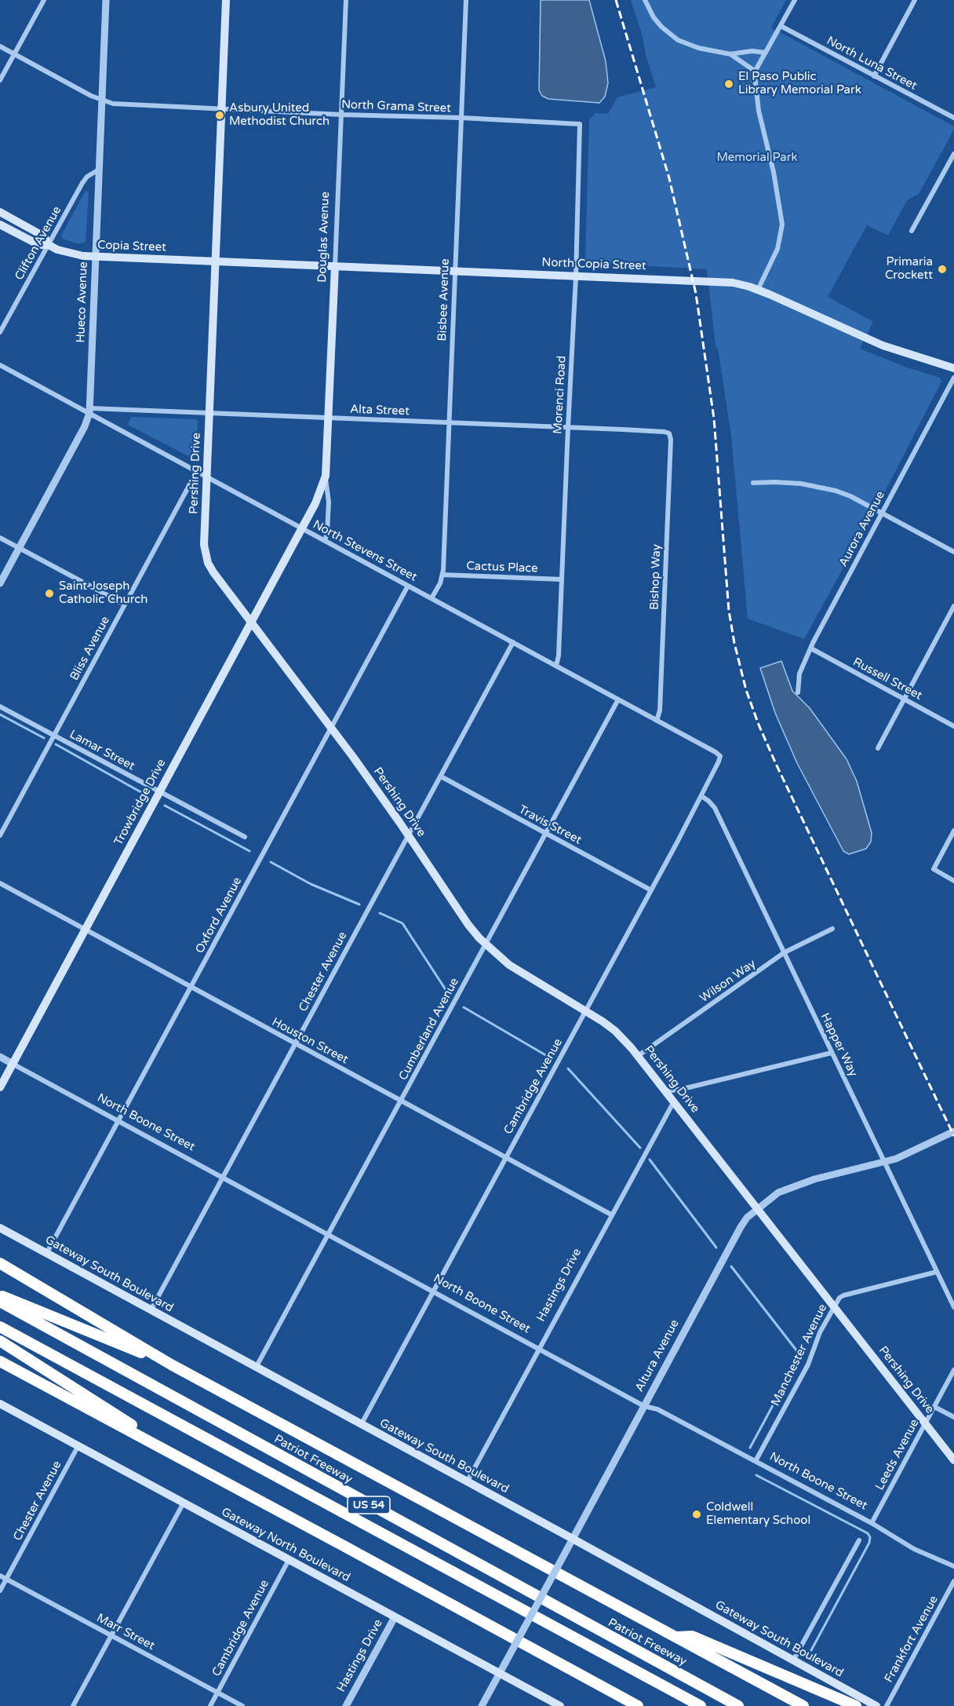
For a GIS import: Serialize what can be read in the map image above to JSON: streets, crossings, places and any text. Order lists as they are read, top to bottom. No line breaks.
{"streets":{"highway":["Patriot Freeway","US 54"],"main road":["Douglas Avenue","Copia Street","North Copia Street","Pershing Drive","Trowbridge Drive","Gateway South Boulevard","Gateway North Boulevard"],"street":["North Luna Street","North Grama Street","Clifton Avenue","Bisbee Avenue","Hueco Avenue","Morenci Road","Alta Street","Aurora Avenue","North Stevens Street","Cactus Place","Bishop Way","Bliss Avenue","Russell Street","Lamar Street","Travis Street","Oxford Avenue","Chester Avenue","Wilson Way","Cumberland Avenue","Houston Street","Happer Way","Cambridge Avenue","North Boone Street","Hastings Drive","Manchester Avenue","Altura Avenue","Leeds Avenue","Marr Street","Frankfort Avenue"]},"crossings":[["North Grama Street","Douglas Avenue"],["North Grama Street","Bisbee Avenue"],["North Grama Street","Hueco Avenue"],["North Grama Street","Morenci Road"],["North Grama Street","Pershing Drive"],["Douglas Avenue","North Copia Street"],["Douglas Avenue","Alta Street"],["Douglas Avenue","North Stevens Street"],["Douglas Avenue","Trowbridge Drive"],["Clifton Avenue","Copia Street"],["Clifton Avenue","Hueco Avenue"],["Copia Street","North Copia Street"],["Copia Street","Hueco Avenue"],["Copia Street","Pershing Drive"],["North Copia Street","Bisbee Avenue"],["North Copia Street","Morenci Road"],["North Copia Street","Pershing Drive"],["Bisbee Avenue","Alta Street"],["Bisbee Avenue","North Stevens Street"],["Bisbee Avenue","Cactus Place"],["Hueco Avenue","Alta Street"],["Hueco Avenue","North Stevens Street"],["Morenci Road","Alta Street"],["Morenci Road","North Stevens Street"],["Morenci Road","Cactus Place"],["Alta Street","Pershing Drive"],["Alta Street","North Stevens Street"],["Alta Street","Bishop Way"],["Pershing Drive","North Stevens Street"],["Pershing Drive","Trowbridge Drive"],["Pershing Drive","Oxford Avenue"],["Pershing Drive","Chester Avenue"],["Pershing Drive","Wilson Way"],["Pershing Drive","Cumberland Avenue"],["Pershing Drive","Cambridge Avenue"],["Pershing Drive","Hastings Drive"],["Pershing Drive","Manchester Avenue"],["Pershing Drive","Altura Avenue"],["Pershing Drive","Leeds Avenue"],["Aurora Avenue","Russell Street"],["North Stevens Street","Bishop Way"],["North Stevens Street","Bliss Avenue"],["North Stevens Street","Trowbridge Drive"],["North Stevens Street","Oxford Avenue"],["North Stevens Street","Chester Avenue"],["North Stevens Street","Cumberland Avenue"],["North Stevens Street","Cambridge Avenue"],["Bliss Avenue","Lamar Street"],["Lamar Street","Trowbridge Drive"],["Trowbridge Drive","Houston Street"],["Trowbridge Drive","North Boone Street"],["Travis Street","Chester Avenue"],["Travis Street","Cumberland Avenue"],["Travis Street","Cambridge Avenue"],["Oxford Avenue","Houston Street"],["Oxford Avenue","North Boone Street"],["Oxford Avenue","Gateway South Boulevard"],["Chester Avenue","Houston Street"],["Chester Avenue","North Boone Street"],["Chester Avenue","Gateway South Boulevard"],["Chester Avenue","Gateway North Boulevard"],["Chester Avenue","Marr Street"],["Wilson Way","Happer Way"],["Cumberland Avenue","Houston Street"],["Cumberland Avenue","North Boone Street"],["Cumberland Avenue","Gateway South Boulevard"],["Houston Street","Cambridge Avenue"],["Houston Street","Hastings Drive"],["Happer Way","Cambridge Avenue"],["Happer Way","Manchester Avenue"],["Happer Way","Altura Avenue"],["Cambridge Avenue","North Boone Street"],["Cambridge Avenue","Gateway South Boulevard"],["Cambridge Avenue","Gateway North Boulevard"],["Cambridge Avenue","Marr Street"],["North Boone Street","Hastings Drive"],["North Boone Street","Manchester Avenue"],["North Boone Street","Altura Avenue"],["North Boone Street","Leeds Avenue"],["Gateway South Boulevard","Hastings Drive"],["Gateway South Boulevard","Altura Avenue"],["Hastings Drive","Gateway North Boulevard"],["Altura Avenue","Gateway North Boulevard"]],"parks":["Memorial Park"],"places":["El Paso Public Library Memorial Park","Asbury United Methodist Church","Primaria Crockett","Saint Joseph Catholic Church","Coldwell Elementary School"]}
